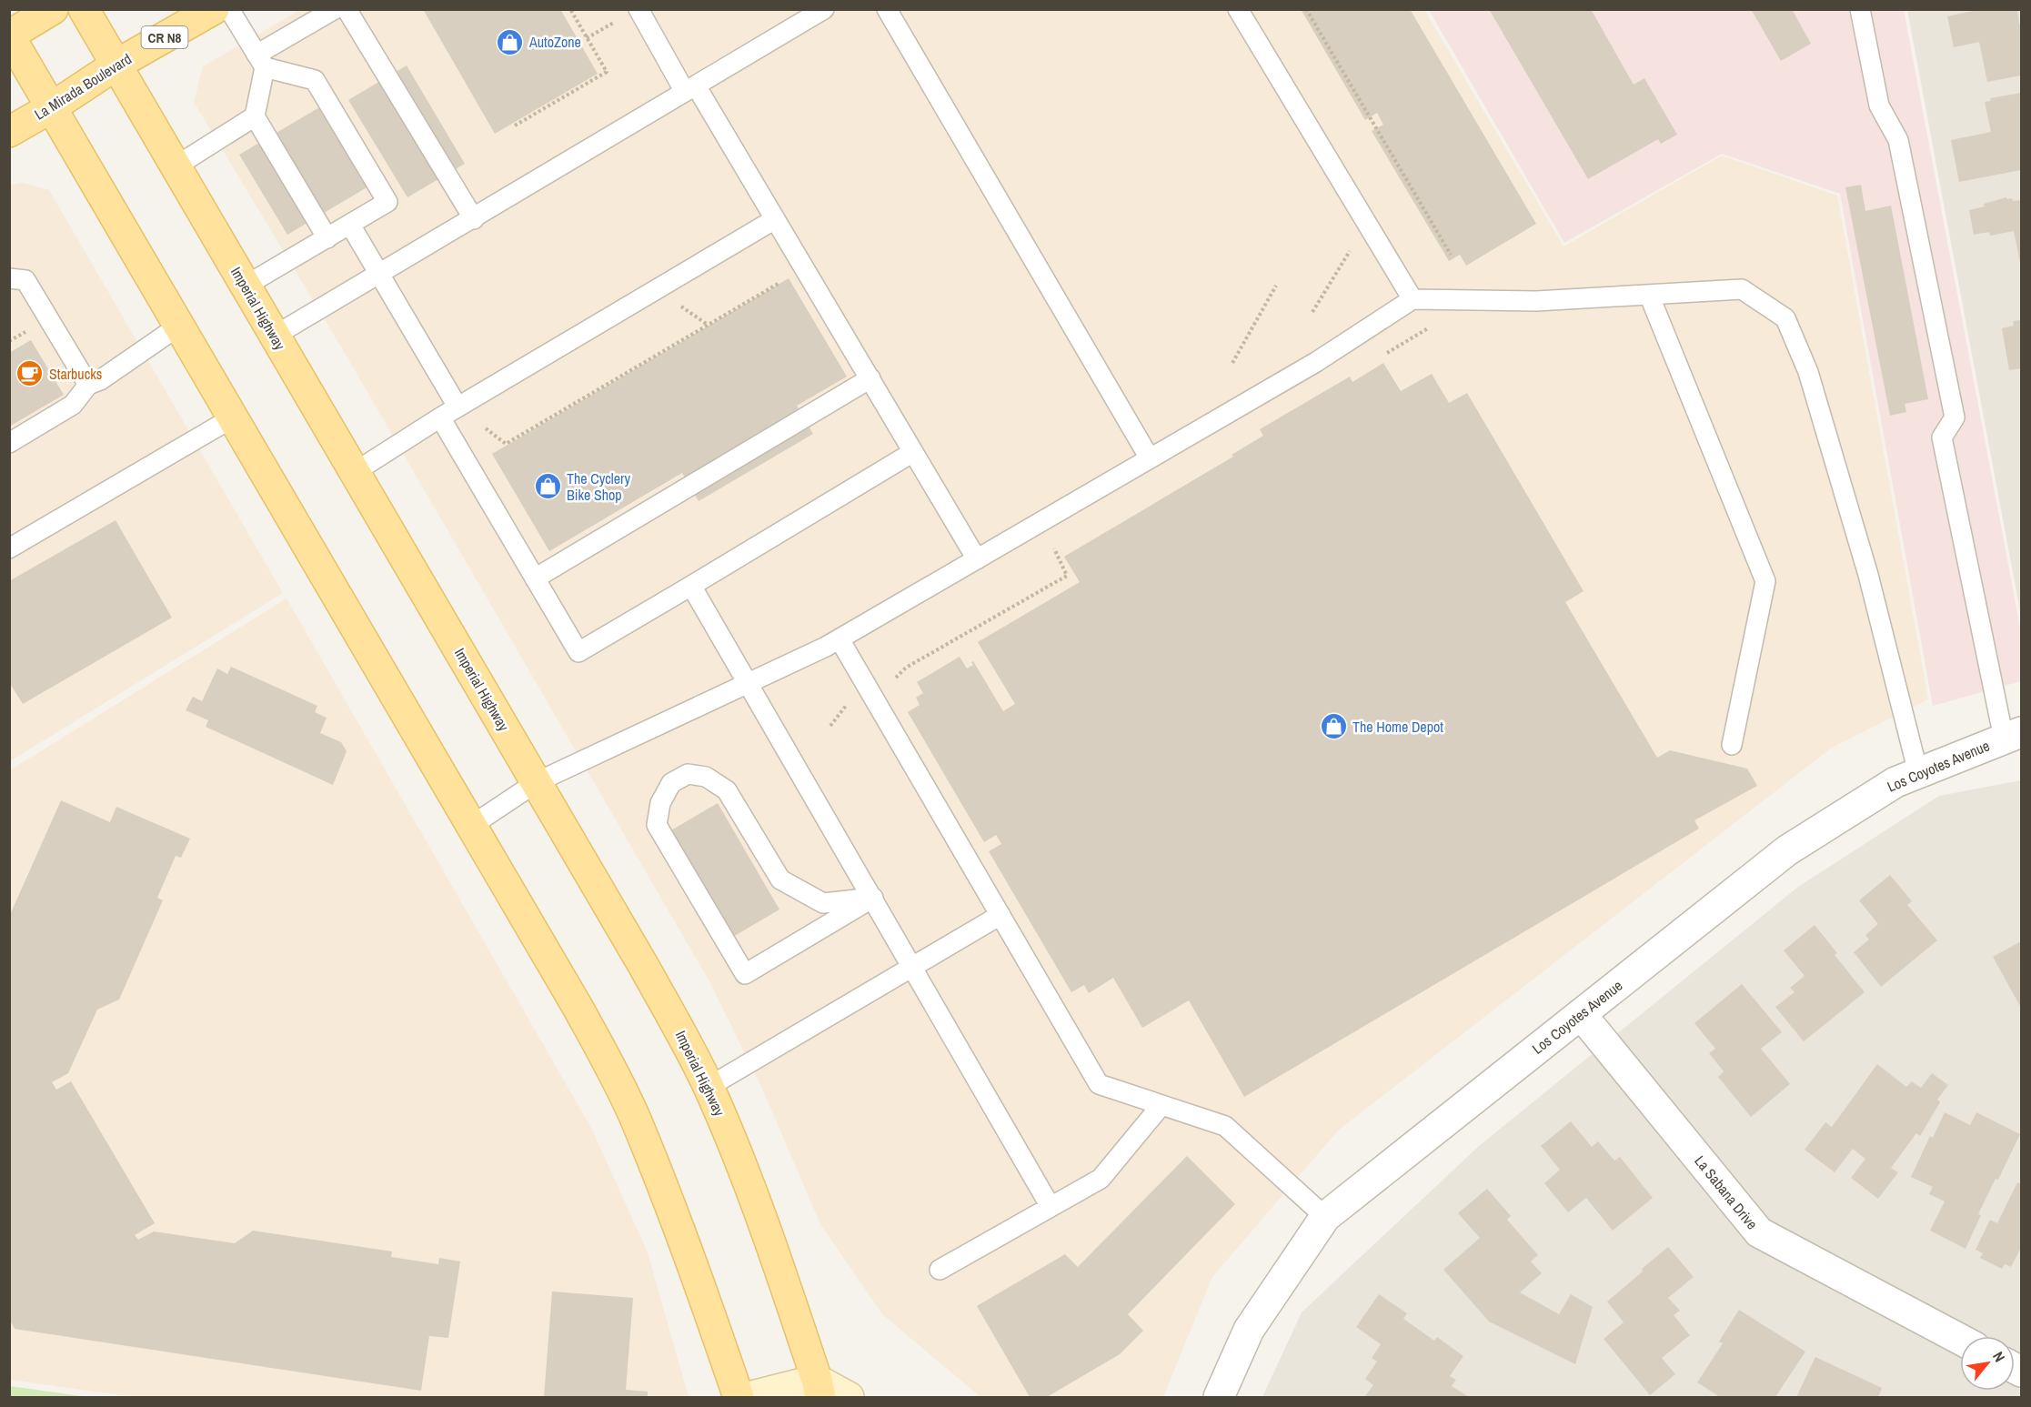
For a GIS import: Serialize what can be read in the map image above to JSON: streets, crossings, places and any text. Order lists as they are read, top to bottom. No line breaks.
{"streets":{"main road":["CR N8","La Mirada Boulevard","Imperial Highway"],"street":["Los Coyotes Avenue","La Sabana Drive"]},"crossings":[["La Mirada Boulevard","Imperial Highway"],["Los Coyotes Avenue","La Sabana Drive"]],"places":{"shop":["AutoZone","The Cyclery Bike Shop","The Home Depot"],"cafe":["Starbucks"]},"north":"top right"}
